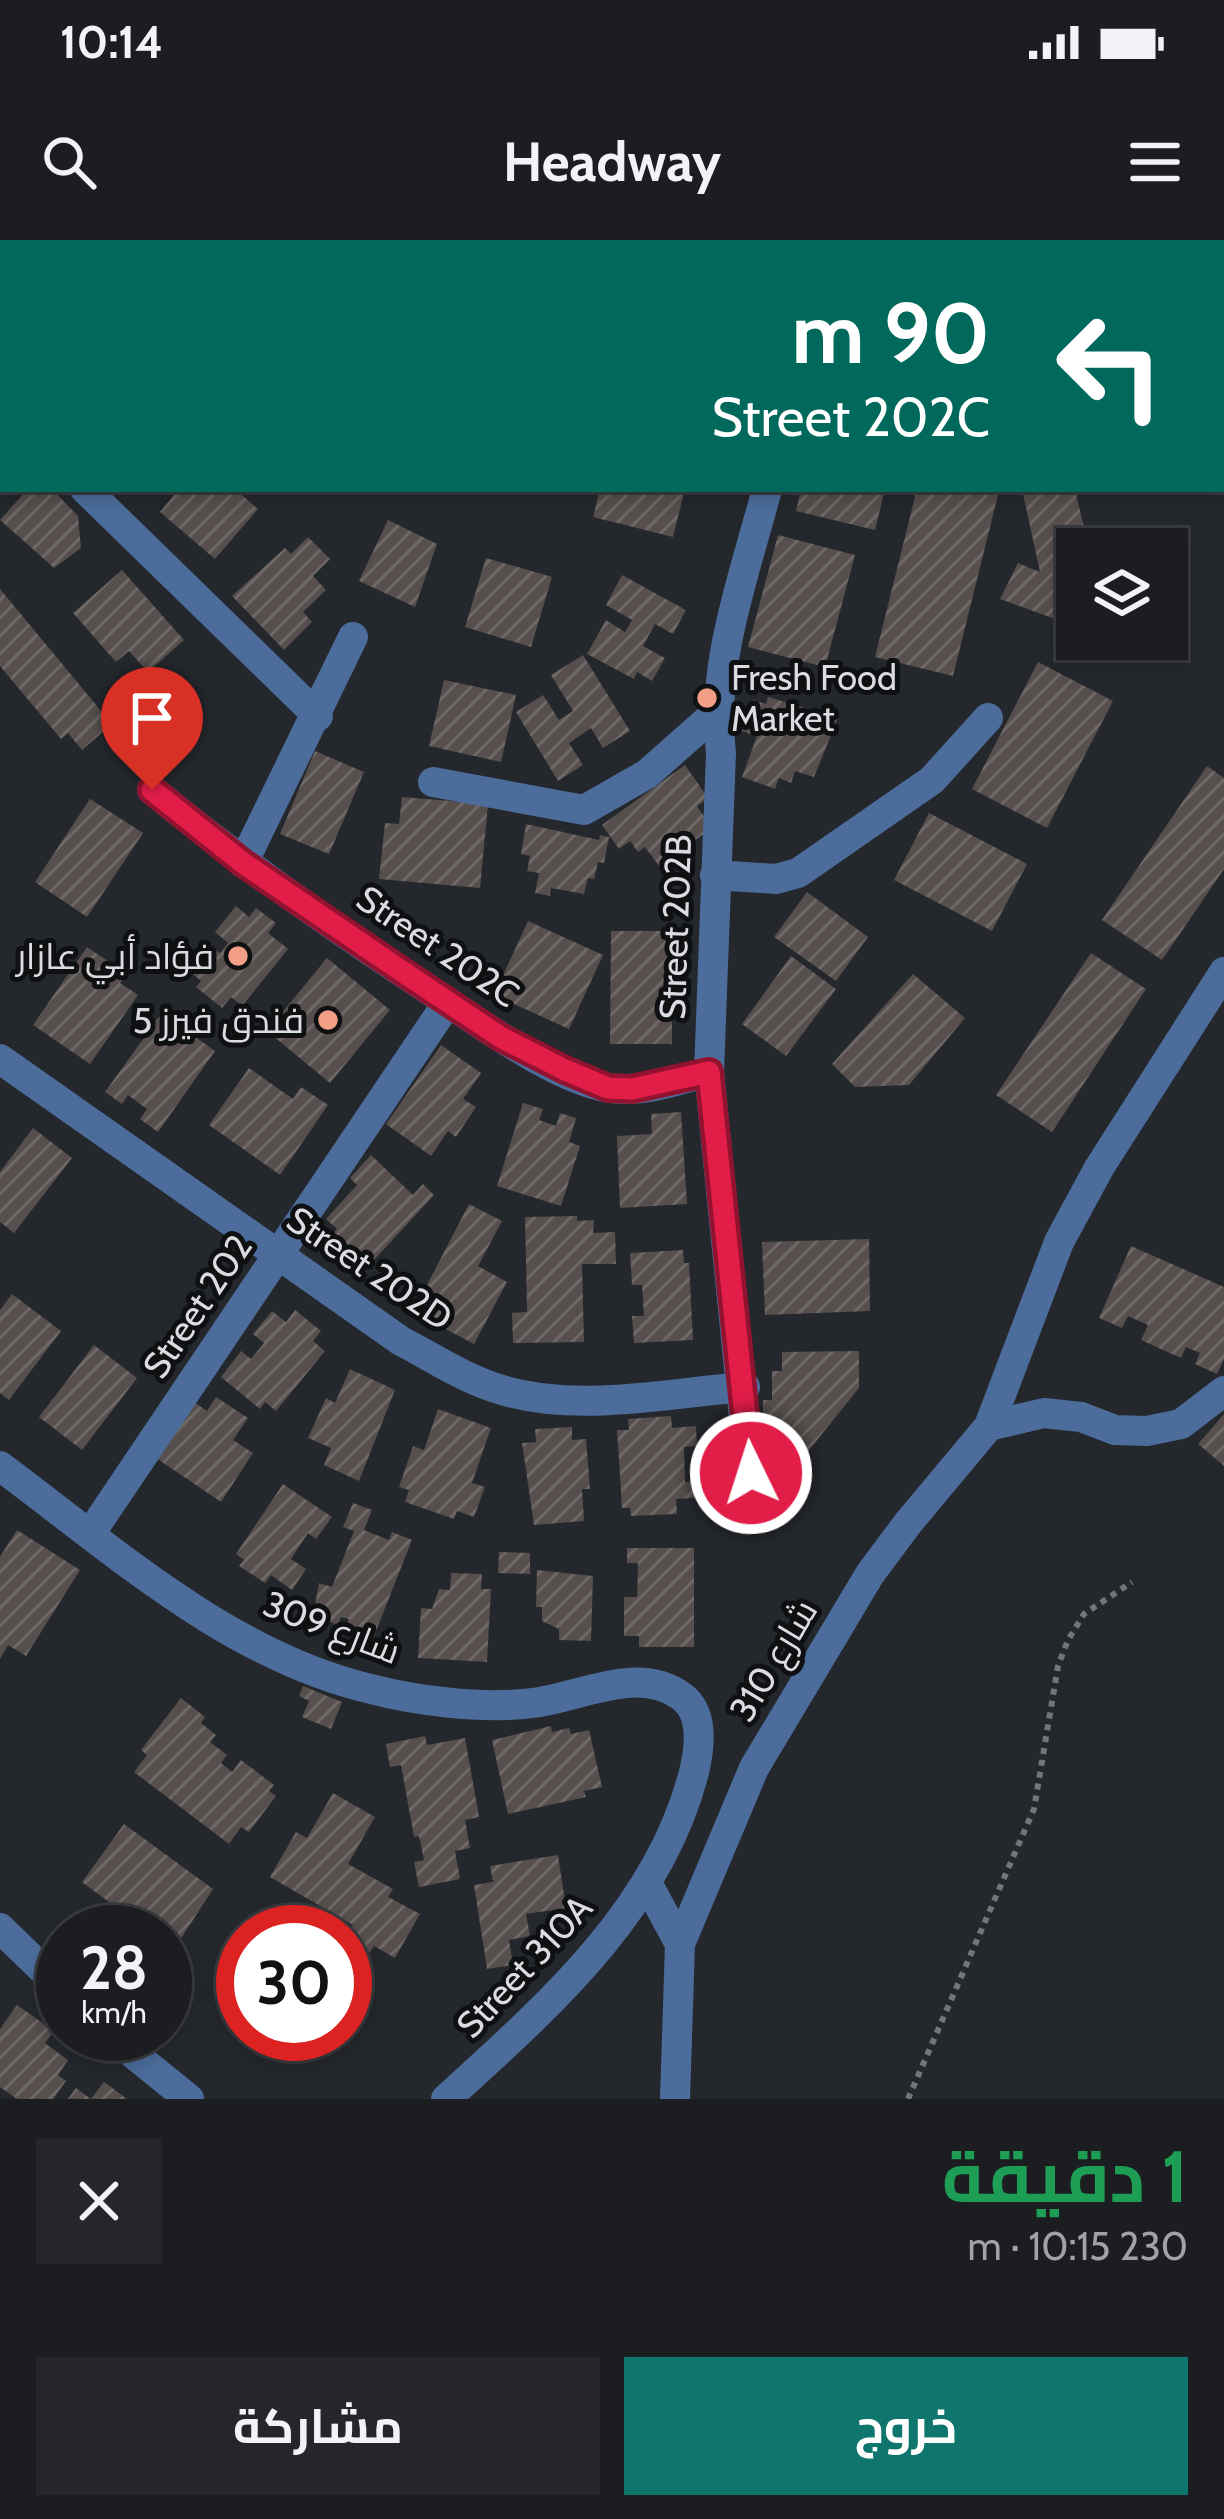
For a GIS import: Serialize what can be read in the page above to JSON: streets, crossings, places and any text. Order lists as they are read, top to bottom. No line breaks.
{"streets":{"street":["Street 202B","Street 202C","Street 202D","Street 202","شارع 309","شارع 310","Street 310A"]},"crossings":[["Street 202B","Street 202C"],["Street 202B","Street 202D"],["Street 202C","Street 202"],["Street 202D","Street 202"],["Street 202","شارع 309"],["شارع 309","شارع 310"],["شارع 310","Street 310A"]],"places":["Fresh Food Market","فؤاد أبي عازار","فندق فيرز 5"],"page":{"status":"10:14","header":"Headway","turn":["90 m","Street 202C"],"speed":"28 km/h","limit":"30","heading":["1 دقيقة","230 m · 10:15"],"buttons":["خروج","مشاركة"]}}
